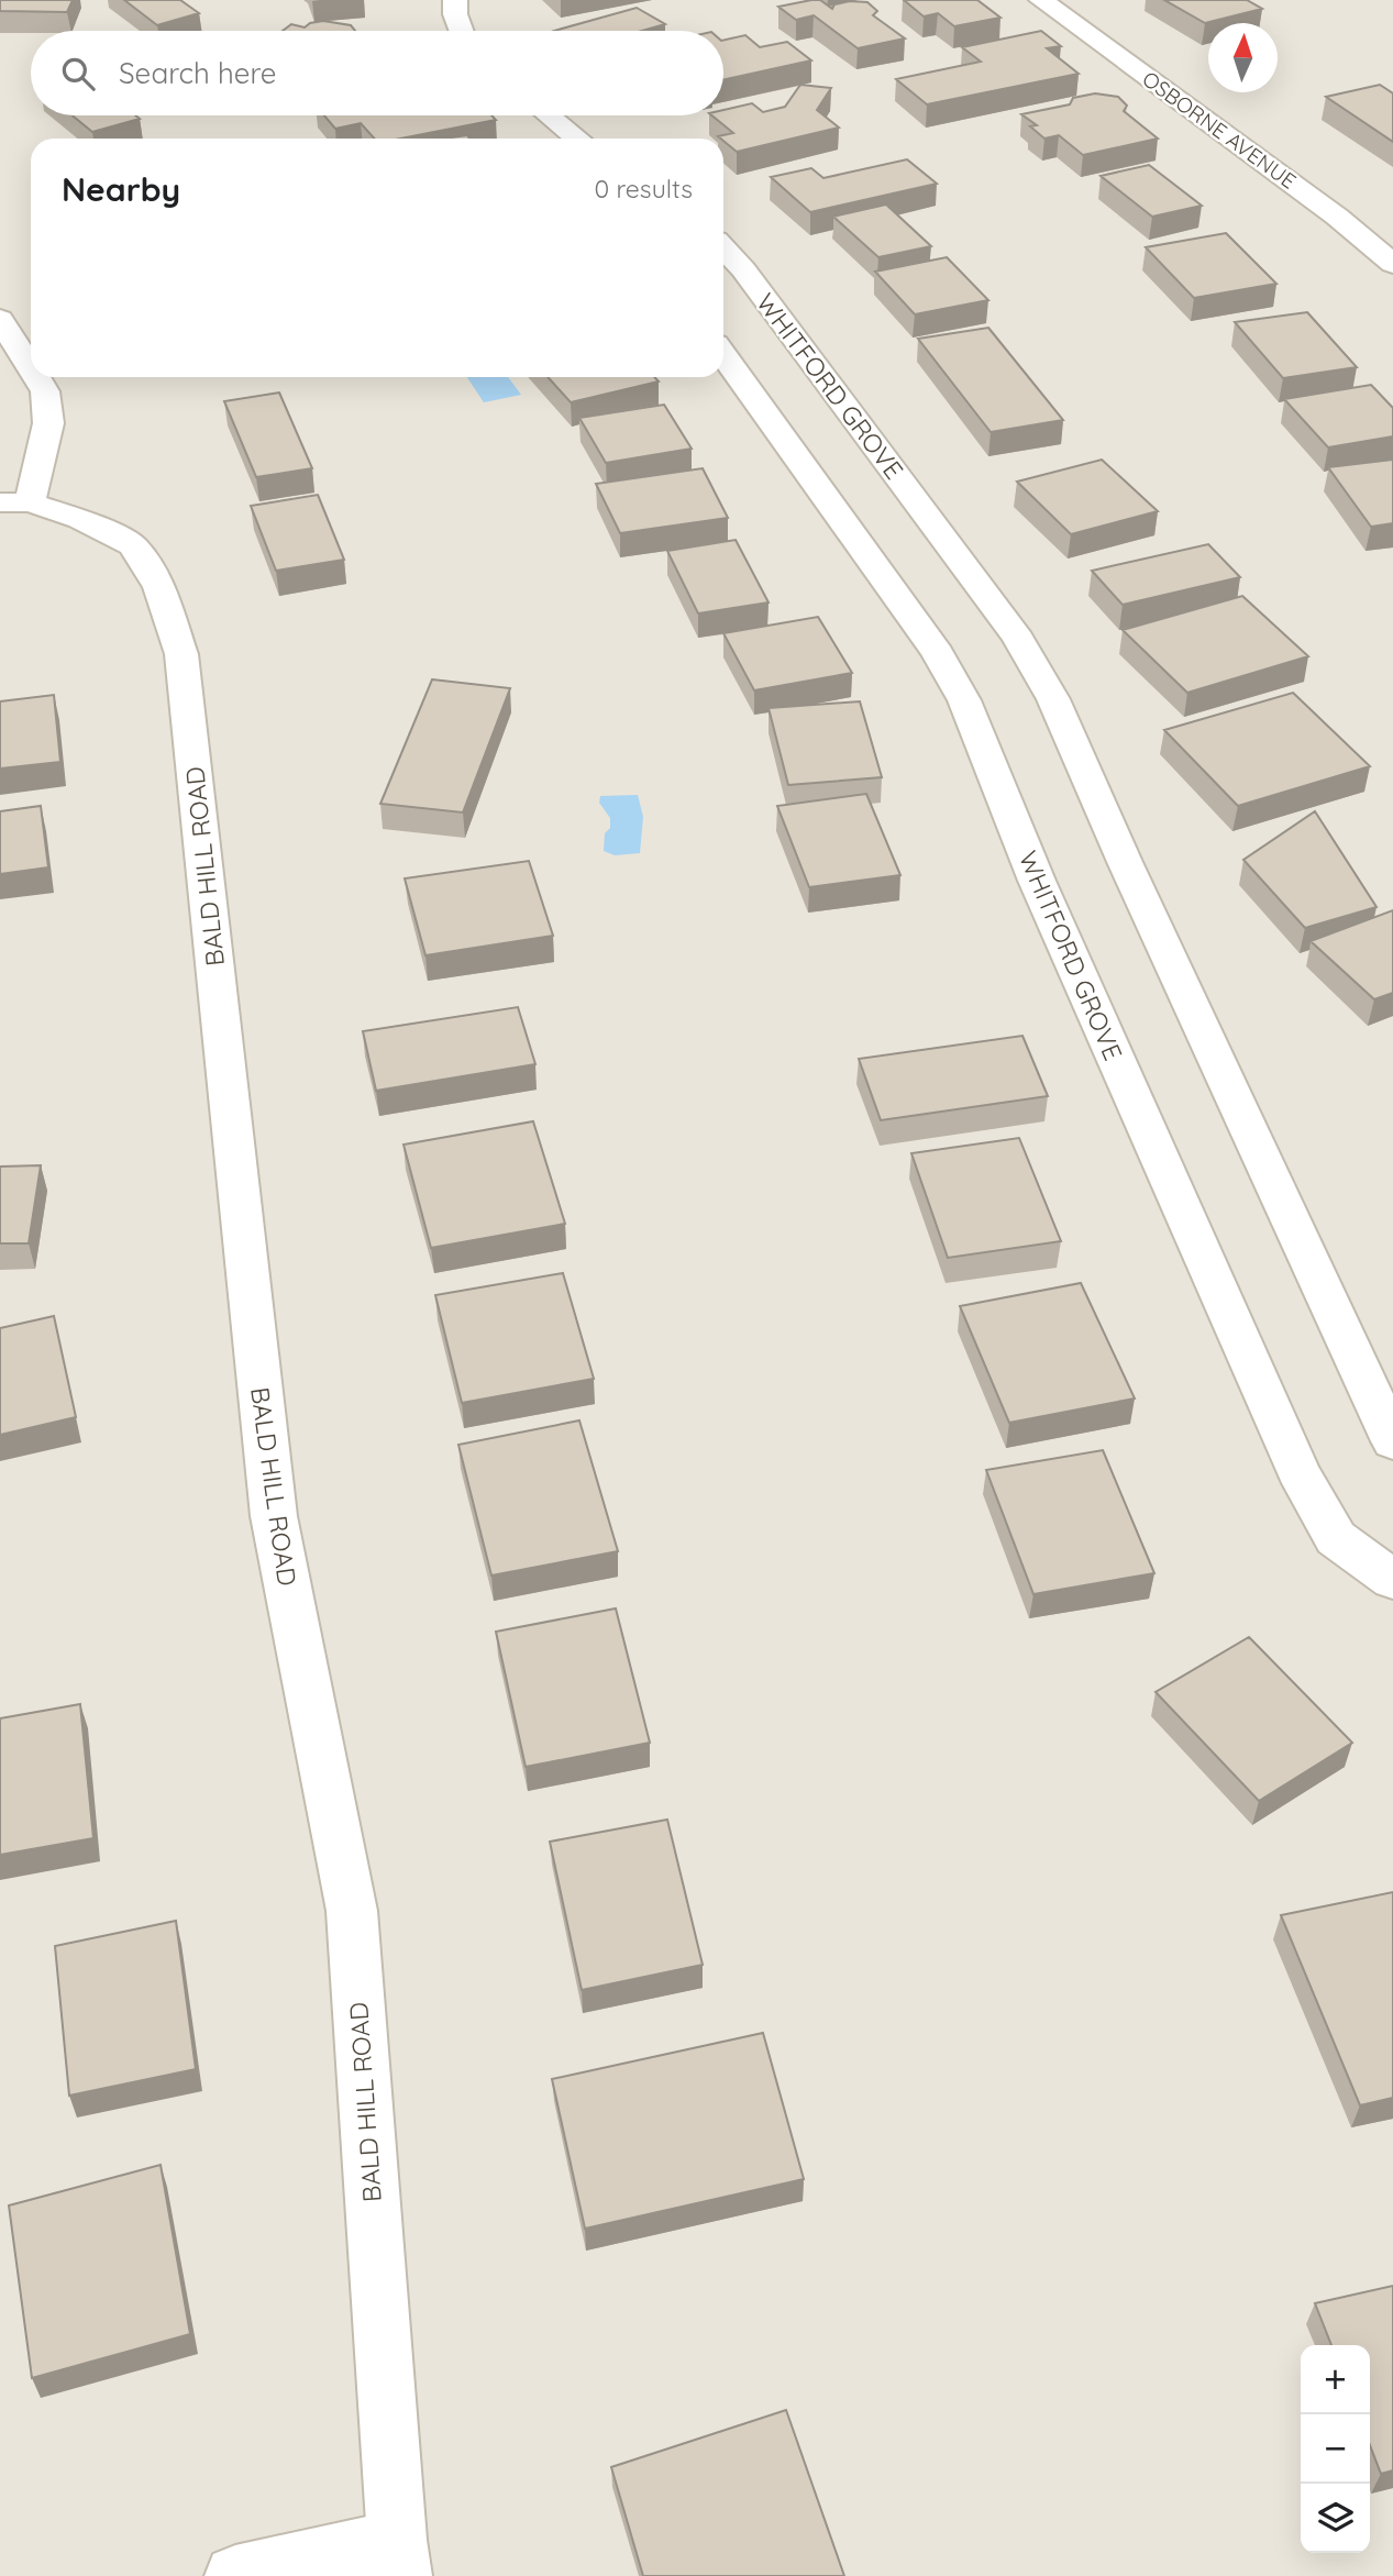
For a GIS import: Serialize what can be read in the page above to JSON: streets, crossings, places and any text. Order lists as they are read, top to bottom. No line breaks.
{"streets":{"street":["OSBORNE AVENUE","WHITFORD GROVE","BALD HILL ROAD"]},"north":"top","page":{"search":"Search here","heading":["Nearby","0 results"],"map_buttons":["+","−"]}}
